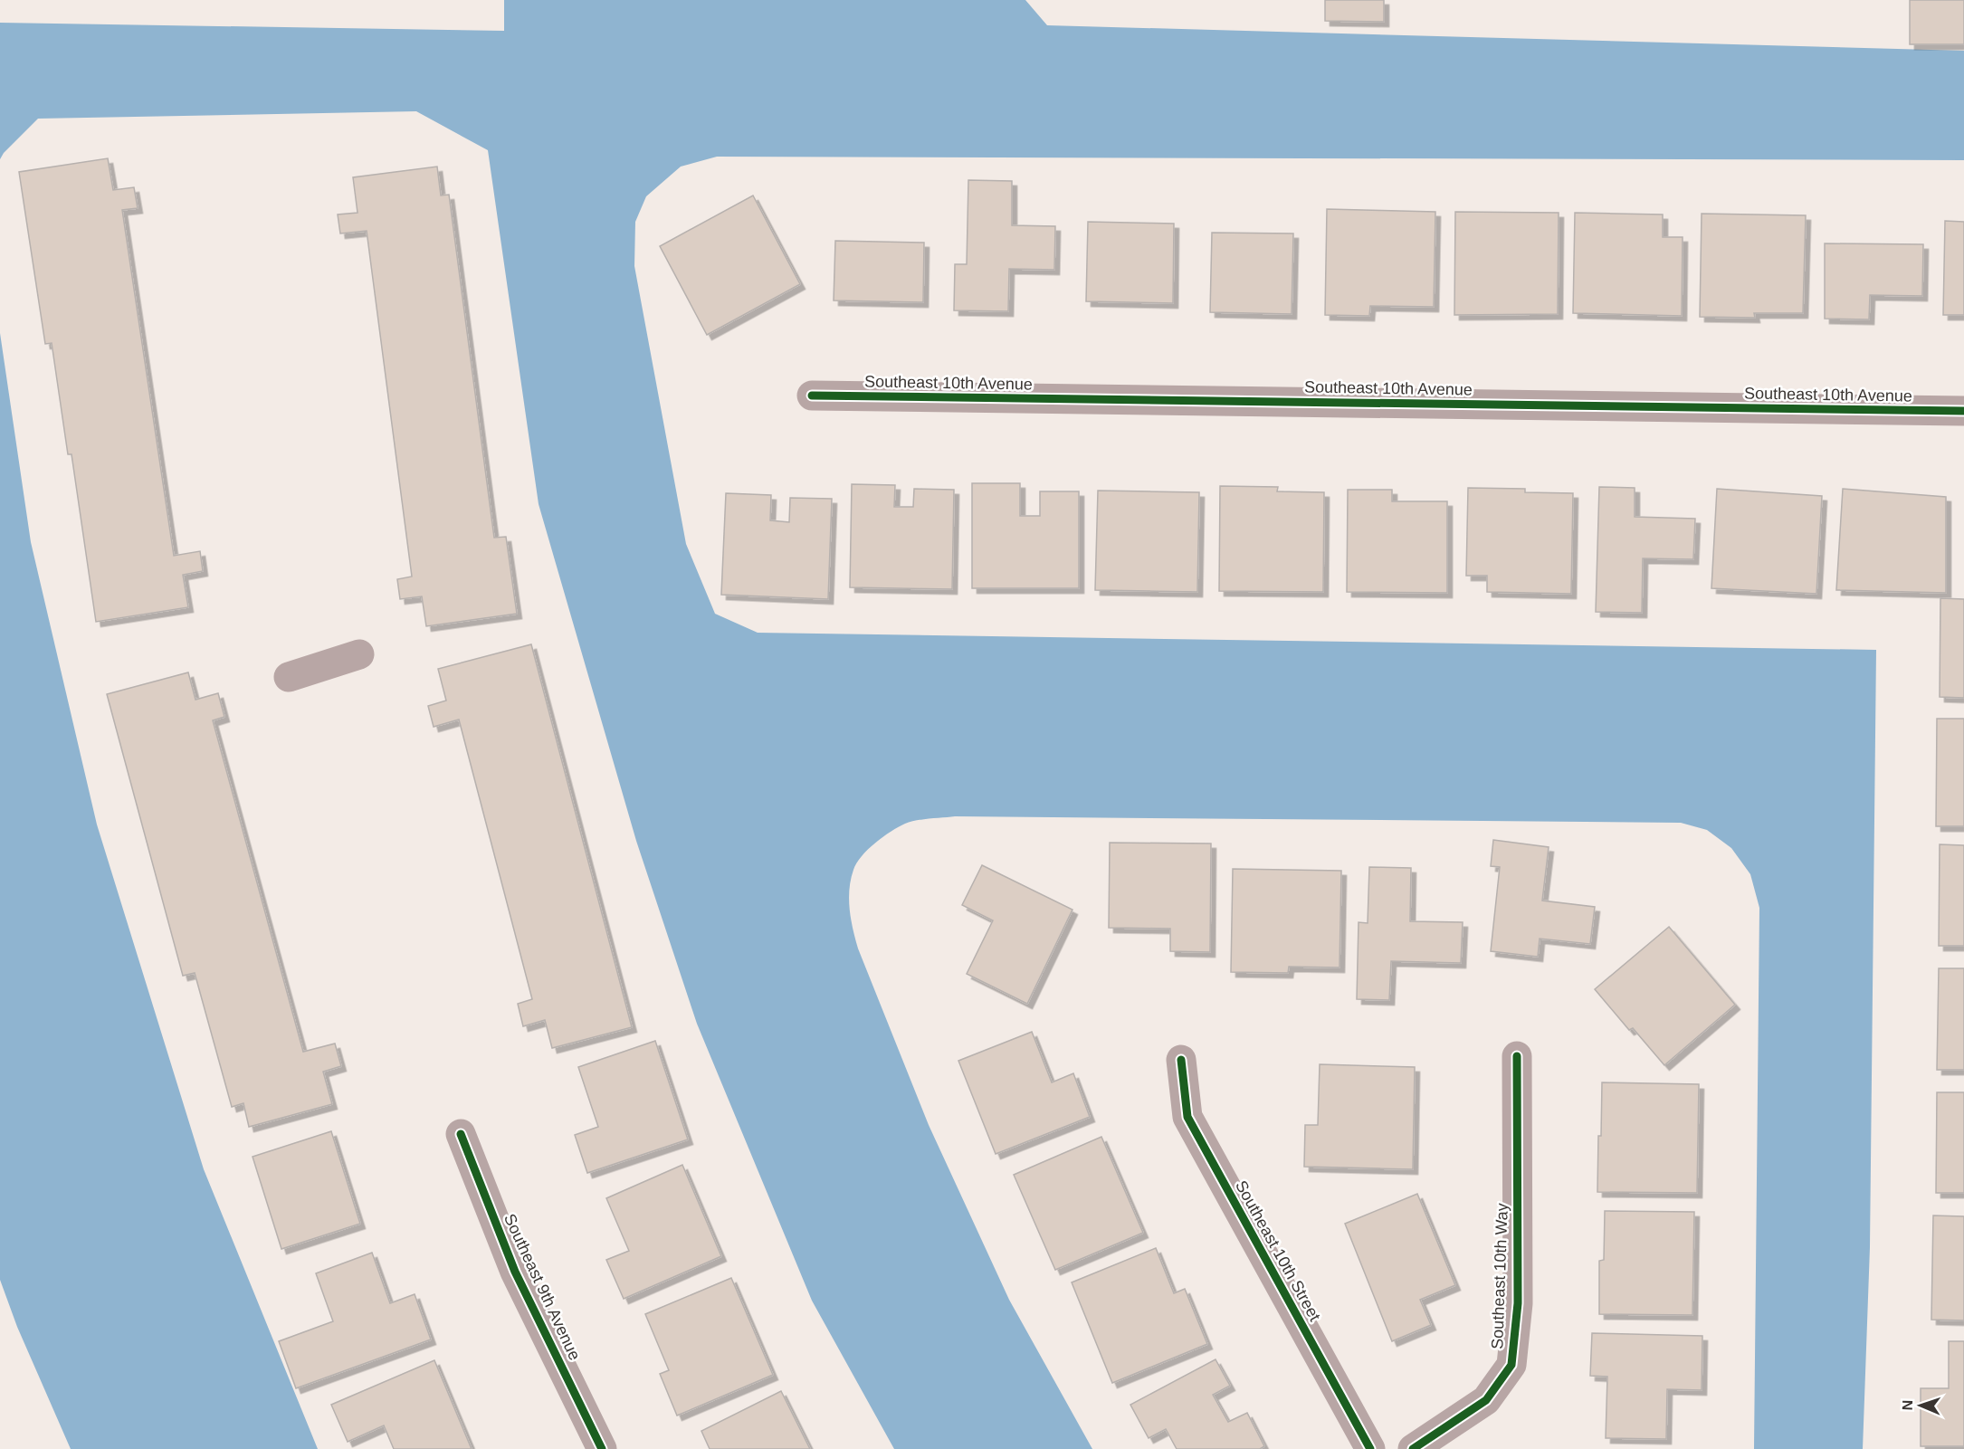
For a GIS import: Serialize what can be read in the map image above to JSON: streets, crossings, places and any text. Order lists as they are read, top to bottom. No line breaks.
{"streets":{"street":["Southeast 10th Avenue","Southeast 10th Street","Southeast 10th Way","Southeast 9th Avenue"]},"north":"left"}
